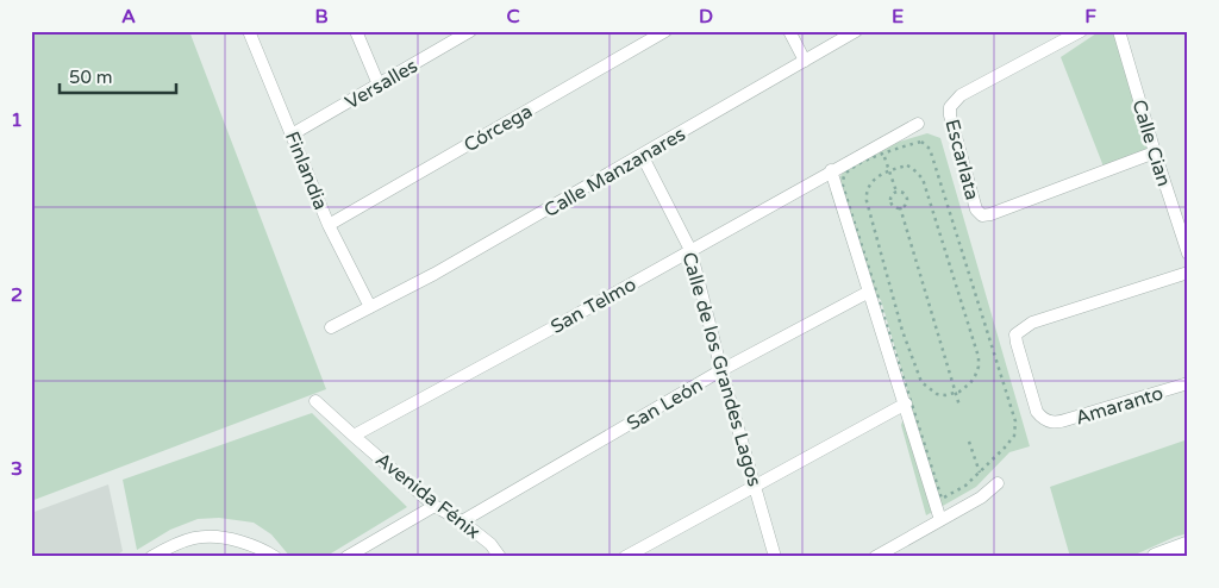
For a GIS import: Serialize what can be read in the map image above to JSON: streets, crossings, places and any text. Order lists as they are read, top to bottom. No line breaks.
{"streets":{"street":["Versalles","Córcega","Calle Cian","Escarlata","Finlandia","Calle Manzanares","San Telmo","Calle de los Grandes Lagos","San León","Amaranto","Avenida Fénix"]},"crossings":[["Versalles","Finlandia"],["Córcega","Finlandia"],["Calle Cian","Escarlata"],["Finlandia","Calle Manzanares"],["Calle Manzanares","Calle de los Grandes Lagos"],["San Telmo","Calle de los Grandes Lagos"],["San Telmo","Avenida Fénix"],["Calle de los Grandes Lagos","San León"],["San León","Avenida Fénix"]],"scale_bar":"50 m","grid":{"columns":["A","B","C","D","E","F"],"rows":["1","2","3"]}}
